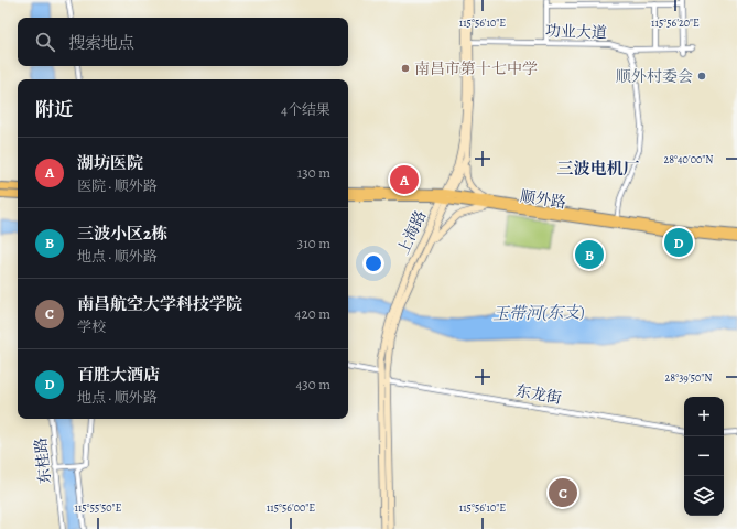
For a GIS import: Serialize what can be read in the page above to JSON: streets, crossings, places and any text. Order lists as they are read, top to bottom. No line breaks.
{"streets":{"main road":["顺外路","上海路"],"street":["功业大道","东龙街","东桂路"]},"crossings":[["功业大道","上海路"],["顺外路","上海路"],["上海路","东龙街"]],"districts":["三波电机厂"],"water":["玉带河(东支)"],"places":["南昌市第十七中学","顺外村委会"],"page":{"search":"搜索地点","heading":["附近","4个结果"],"list":[{"mark":"A","name":"湖坊医院","note":"医院 · 顺外路","value":"130 m"},{"mark":"B","name":"三波小区2栋","note":"地点 · 顺外路","value":"310 m"},{"mark":"C","name":"南昌航空大学科技学院","note":"学校","value":"420 m"},{"mark":"D","name":"百胜大酒店","note":"地点 · 顺外路","value":"430 m"}],"pins":["A","D","B","C"],"map_buttons":["+","−"]},"coordinates":["115°56'10\"E","115°56'20\"E","28°40'00\"N","28°39'50\"N","115°55'50\"E","115°56'00\"E"]}
